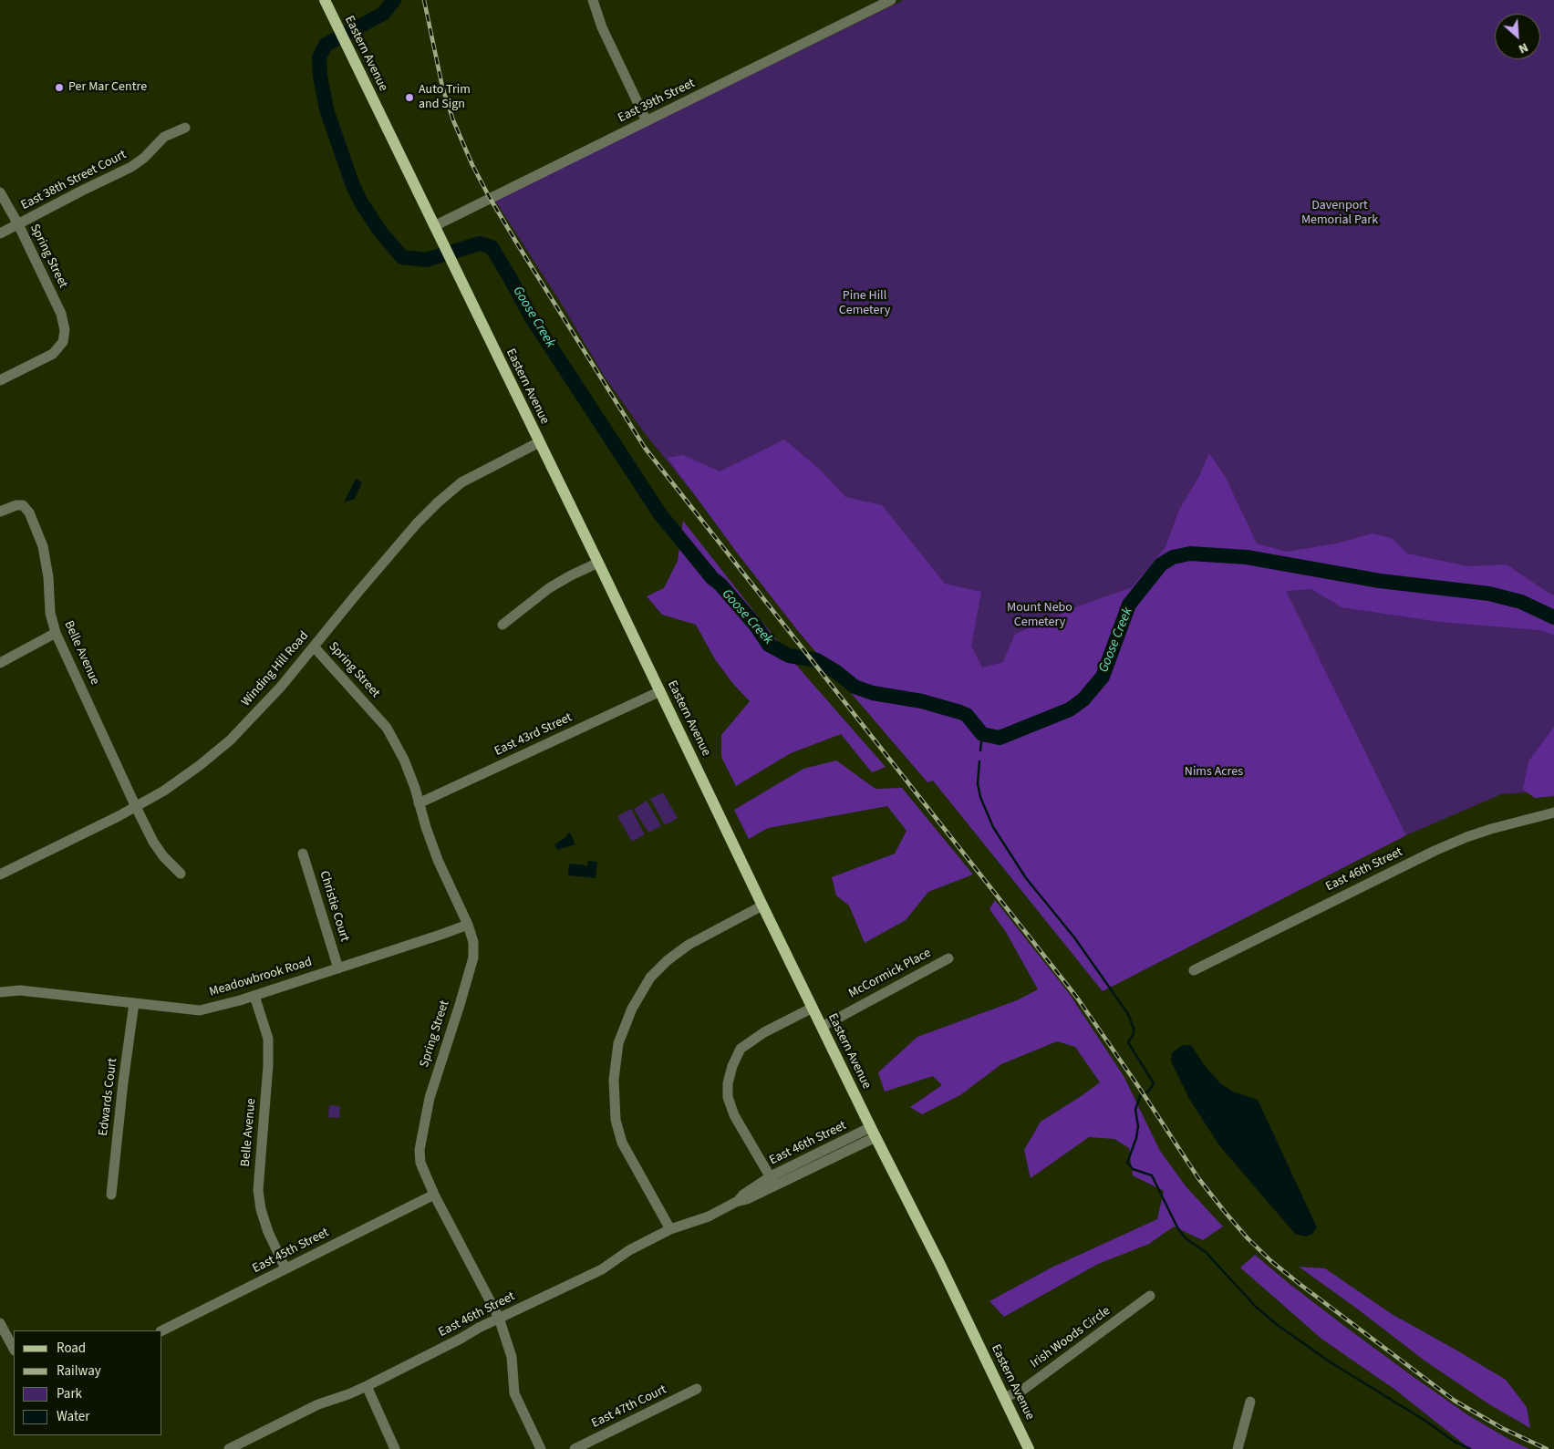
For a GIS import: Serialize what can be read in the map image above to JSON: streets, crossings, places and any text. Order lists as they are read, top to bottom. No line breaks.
{"streets":{"main road":["Eastern Avenue"],"street":["East 39th Street","East 38th Street Court","Spring Street","Belle Avenue","Winding Hill Road","East 43rd Street","East 46th Street","Christie Court","McCormick Place","Meadowbrook Road","Edwards Court","East 45th Street","Irish Woods Circle","East 47th Court"]},"crossings":[["Eastern Avenue","East 39th Street"],["Eastern Avenue","Winding Hill Road"],["Eastern Avenue","East 43rd Street"],["Eastern Avenue","East 46th Street"],["Eastern Avenue","McCormick Place"],["Eastern Avenue","Irish Woods Circle"],["East 38th Street Court","Spring Street"],["Spring Street","Winding Hill Road"],["Spring Street","East 43rd Street"],["Spring Street","East 46th Street"],["Spring Street","Meadowbrook Road"],["Spring Street","East 45th Street"],["Belle Avenue","Winding Hill Road"],["Belle Avenue","Meadowbrook Road"],["Belle Avenue","East 45th Street"],["Christie Court","Meadowbrook Road"],["Meadowbrook Road","Edwards Court"]],"water":["Goose Creek"],"parks":["Davenport Memorial Park","Pine Hill Cemetery","Mount Nebo Cemetery","Nims Acres"],"places":["Per Mar Centre","Auto Trim and Sign"],"legend":["Road","Railway","Park","Water"],"north":"bottom right"}
